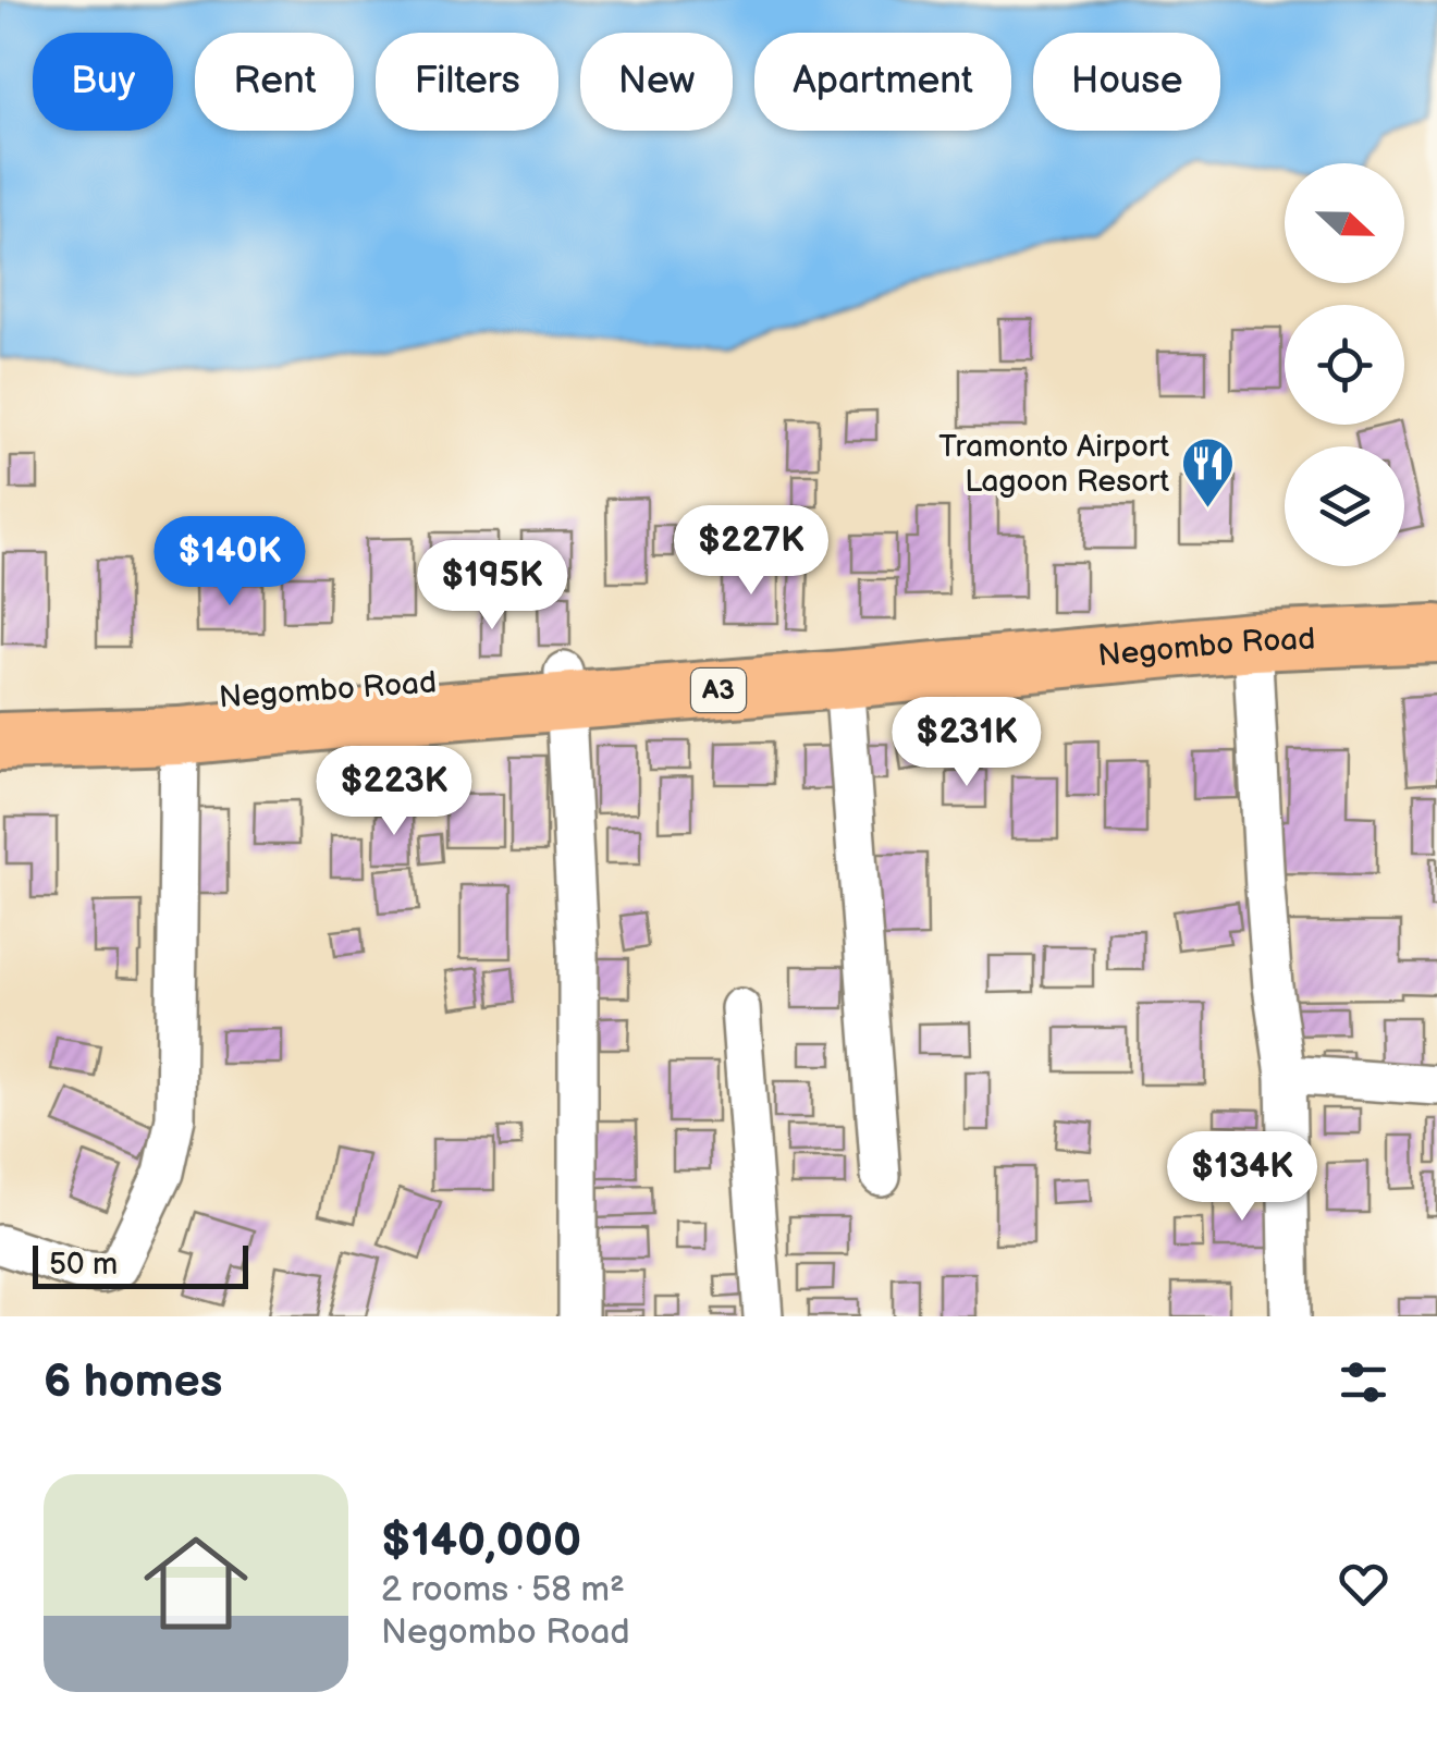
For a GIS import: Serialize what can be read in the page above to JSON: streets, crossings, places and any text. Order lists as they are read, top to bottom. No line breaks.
{"streets":{"highway":["Negombo Road","A3"]},"places":{"restaurant":["Tramonto Airport Lagoon Resort"]},"scale_bar":"50 m","north":"right","page":{"chip":["Buy","Rent","Filters","New","Apartment","House"],"price":["$227K","$140K","$195K","$231K","$223K","$134K"],"scale":"50 m","heading":"6 homes","list":[{"name":"$140,000","note":"2 rooms · 58 m² · Negombo Road"}]}}
